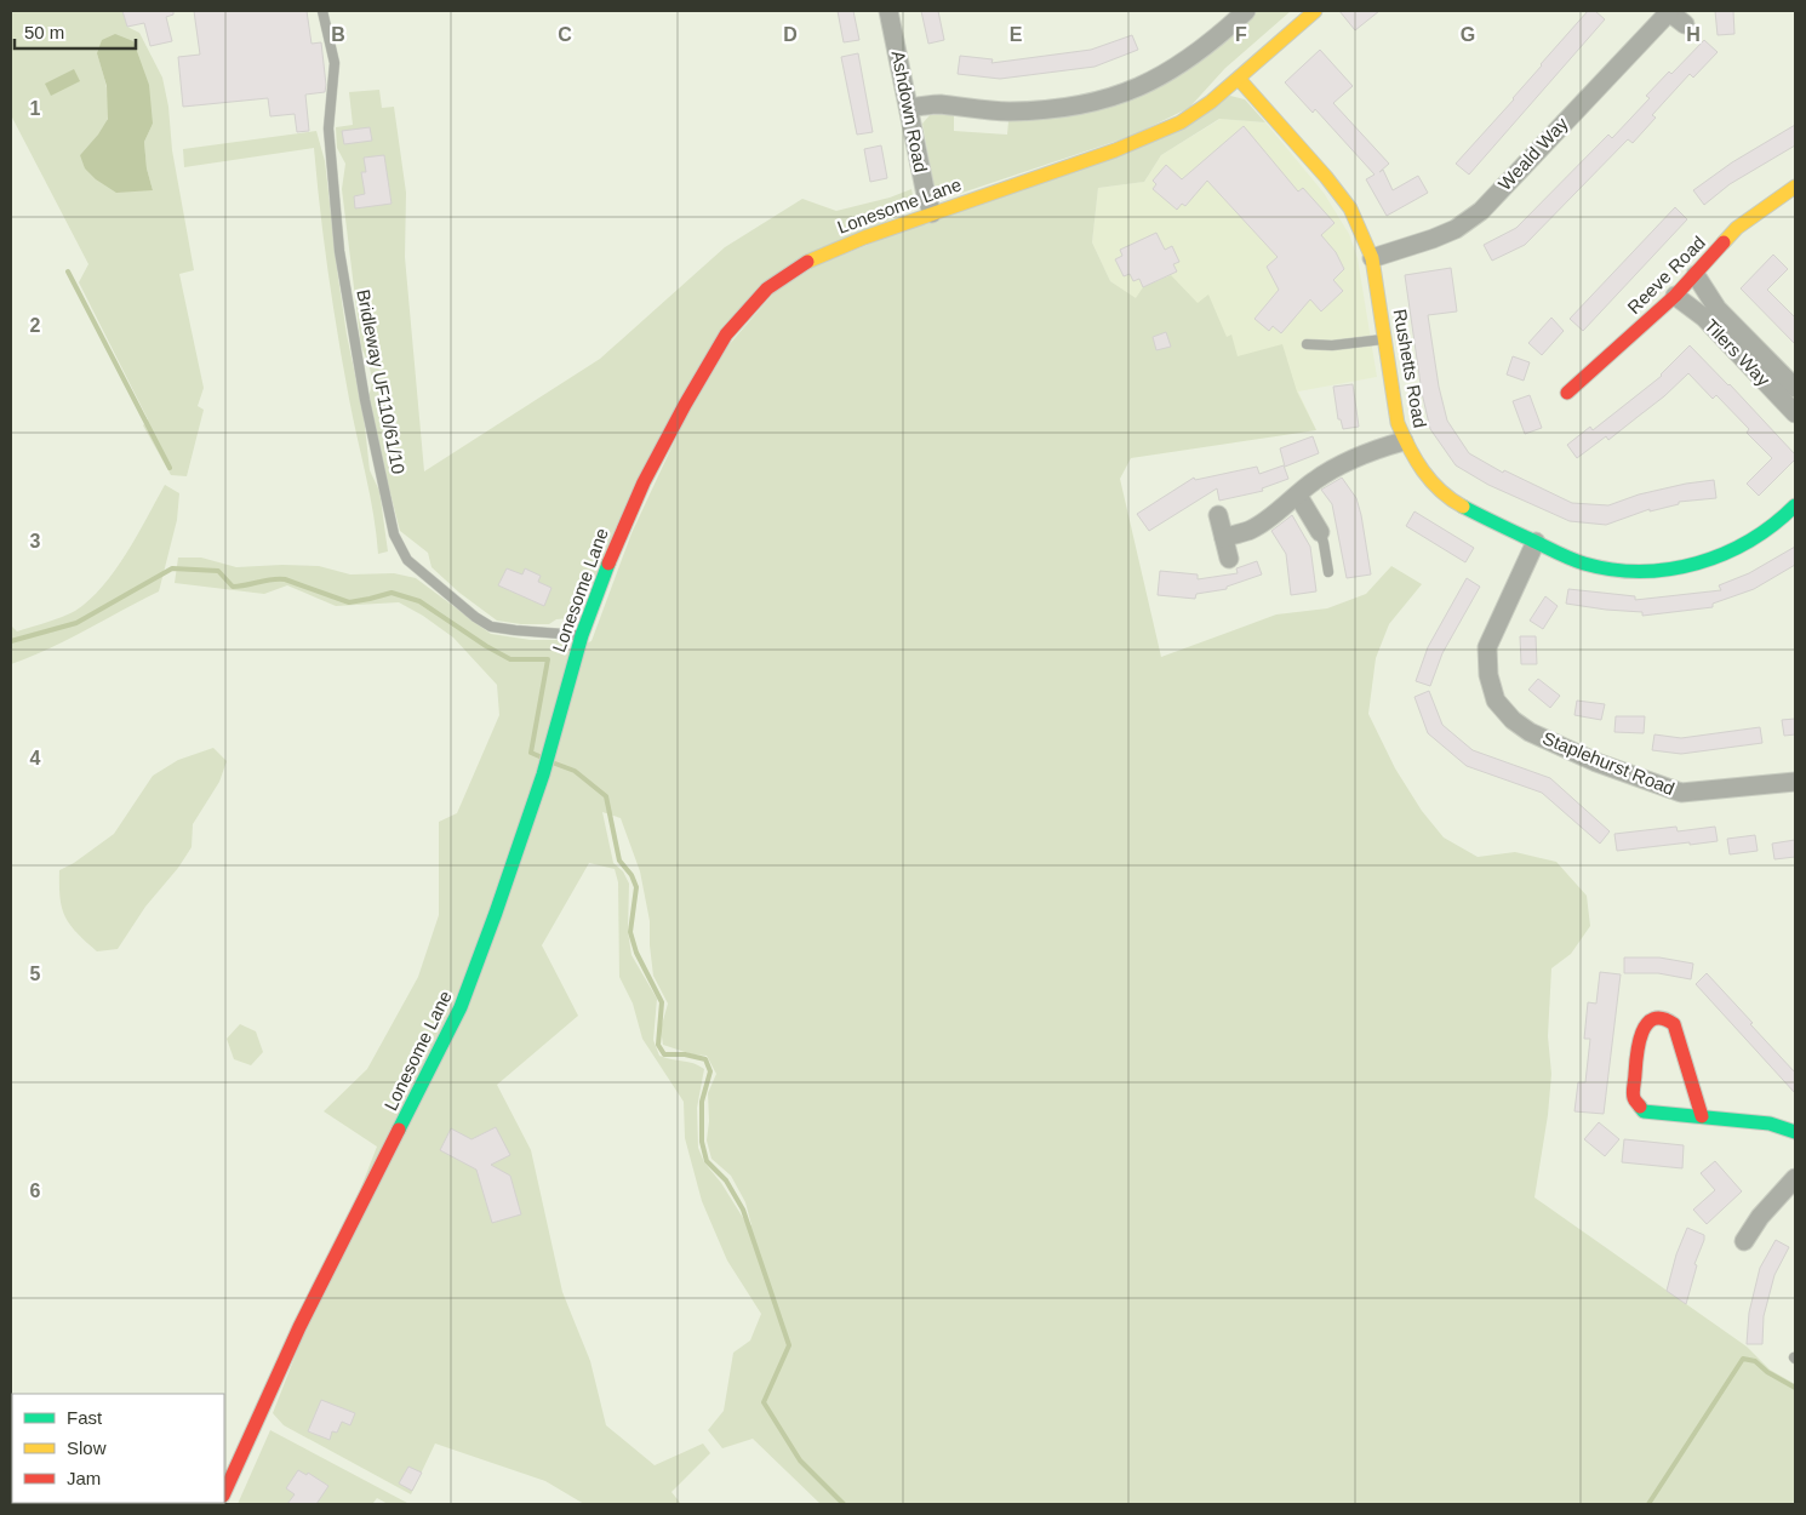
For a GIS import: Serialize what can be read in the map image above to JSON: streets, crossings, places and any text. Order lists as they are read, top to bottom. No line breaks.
{"streets":{"street":["Ashdown Road","Weald Way","Lonesome Lane","Reeve Road","Tilers Way","Rushetts Road","Staplehurst Road"],"lane":["Bridleway UF110/61/10"]},"crossings":[["Ashdown Road","Lonesome Lane"],["Weald Way","Rushetts Road"],["Lonesome Lane","Rushetts Road"],["Lonesome Lane","Bridleway UF110/61/10"],["Reeve Road","Tilers Way"],["Rushetts Road","Staplehurst Road"]],"legend":["Fast","Slow","Jam"],"scale_bar":"50 m","grid":{"columns":["B","C","D","E","F","G","H"],"rows":["1","2","3","4","5","6"]}}
